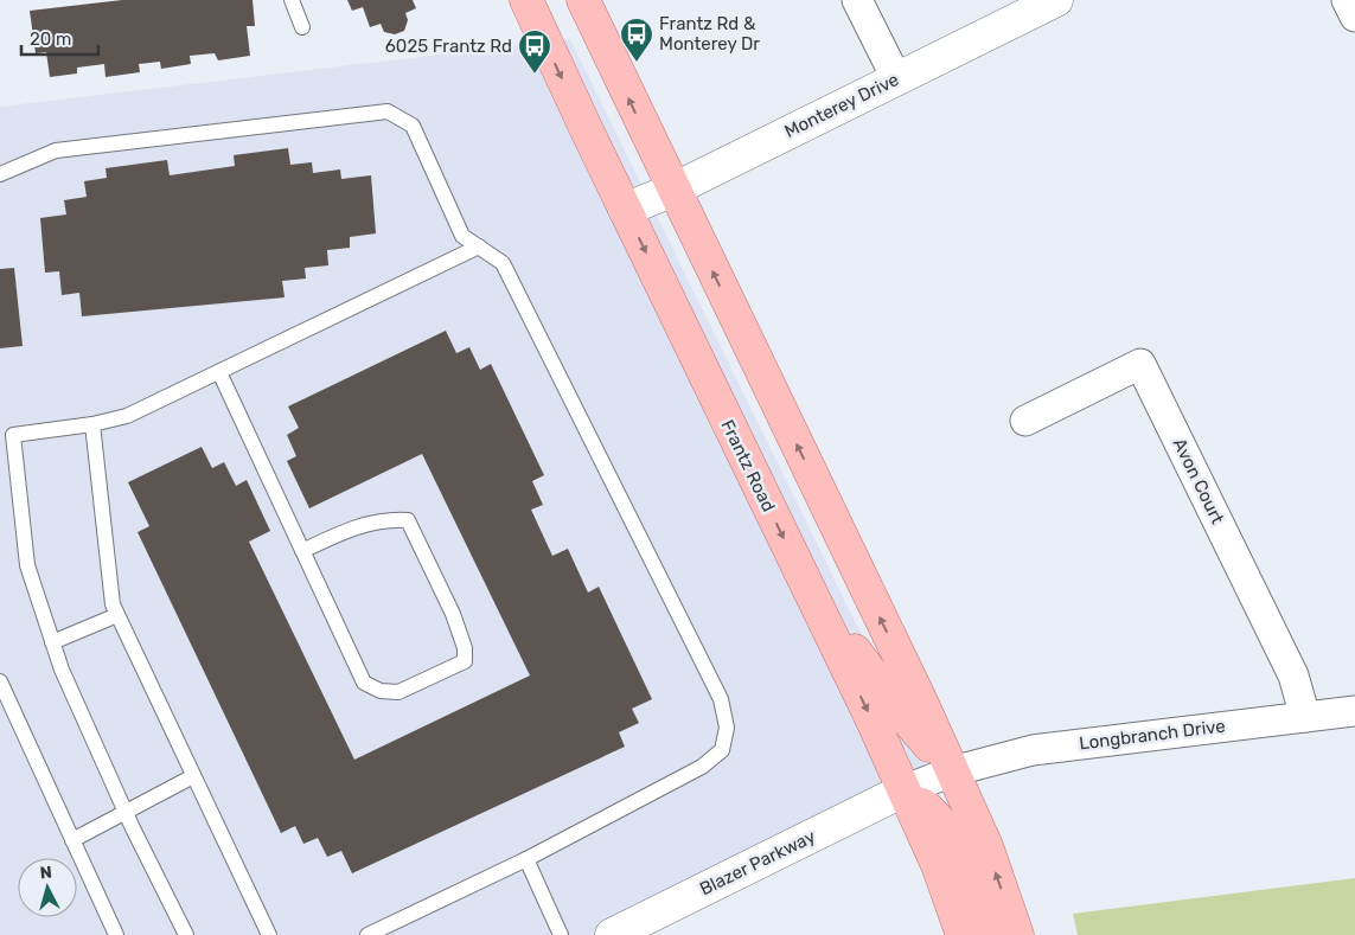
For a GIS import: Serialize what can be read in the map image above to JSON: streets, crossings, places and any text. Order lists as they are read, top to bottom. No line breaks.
{"streets":{"main road":["Frantz Road"],"street":["Monterey Drive","Avon Court","Longbranch Drive","Blazer Parkway"]},"crossings":[["Monterey Drive","Frantz Road"],["Frantz Road","Longbranch Drive"],["Frantz Road","Blazer Parkway"],["Avon Court","Longbranch Drive"],["Longbranch Drive","Blazer Parkway"]],"places":{"bus stop":["Frantz Rd & Monterey Dr","6025 Frantz Rd"]},"scale_bar":"20 m","north":"top"}
